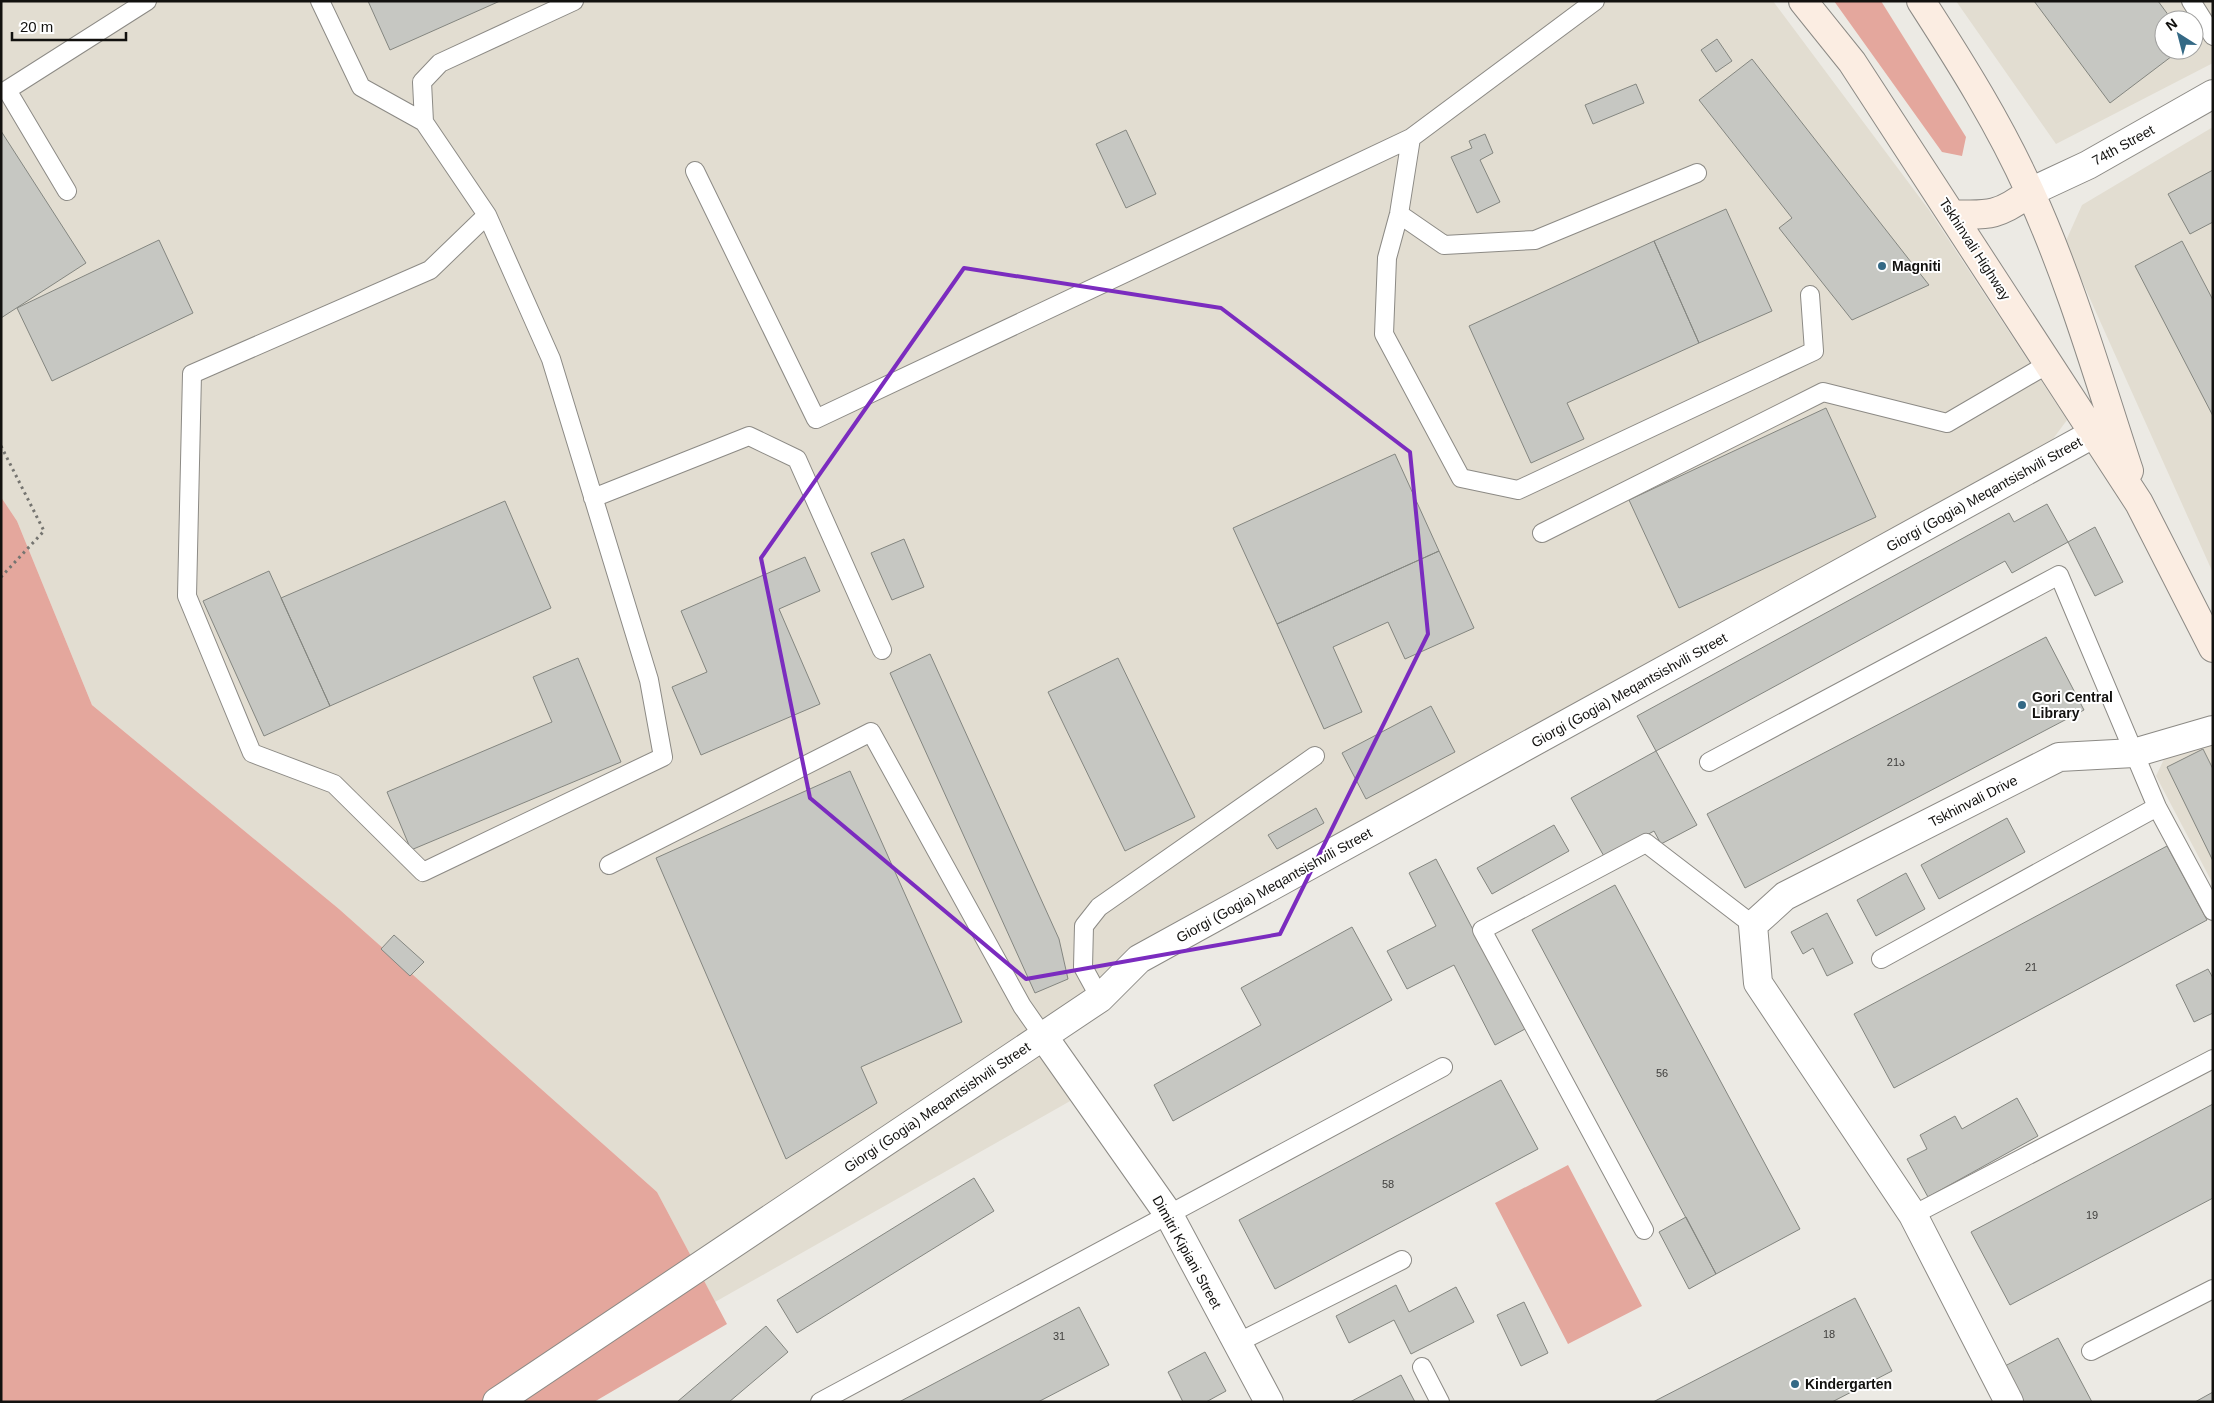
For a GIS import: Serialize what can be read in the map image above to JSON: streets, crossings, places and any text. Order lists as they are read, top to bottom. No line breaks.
{"streets":{"main road":["Tskhinvali Highway"],"street":["74th Street","Giorgi (Gogia) Meqantsishvili Street","Tskhinvali Drive","Dimitri Kipiani Street"]},"crossings":[["74th Street","Tskhinvali Highway"],["Tskhinvali Highway","Giorgi (Gogia) Meqantsishvili Street"],["Giorgi (Gogia) Meqantsishvili Street","Dimitri Kipiani Street"]],"places":["Magniti","Gori Central Library","Kindergarten"],"house_numbers":["21ა","21","56","58","19","18","31"],"scale_bar":"20 m","north":"top left"}
